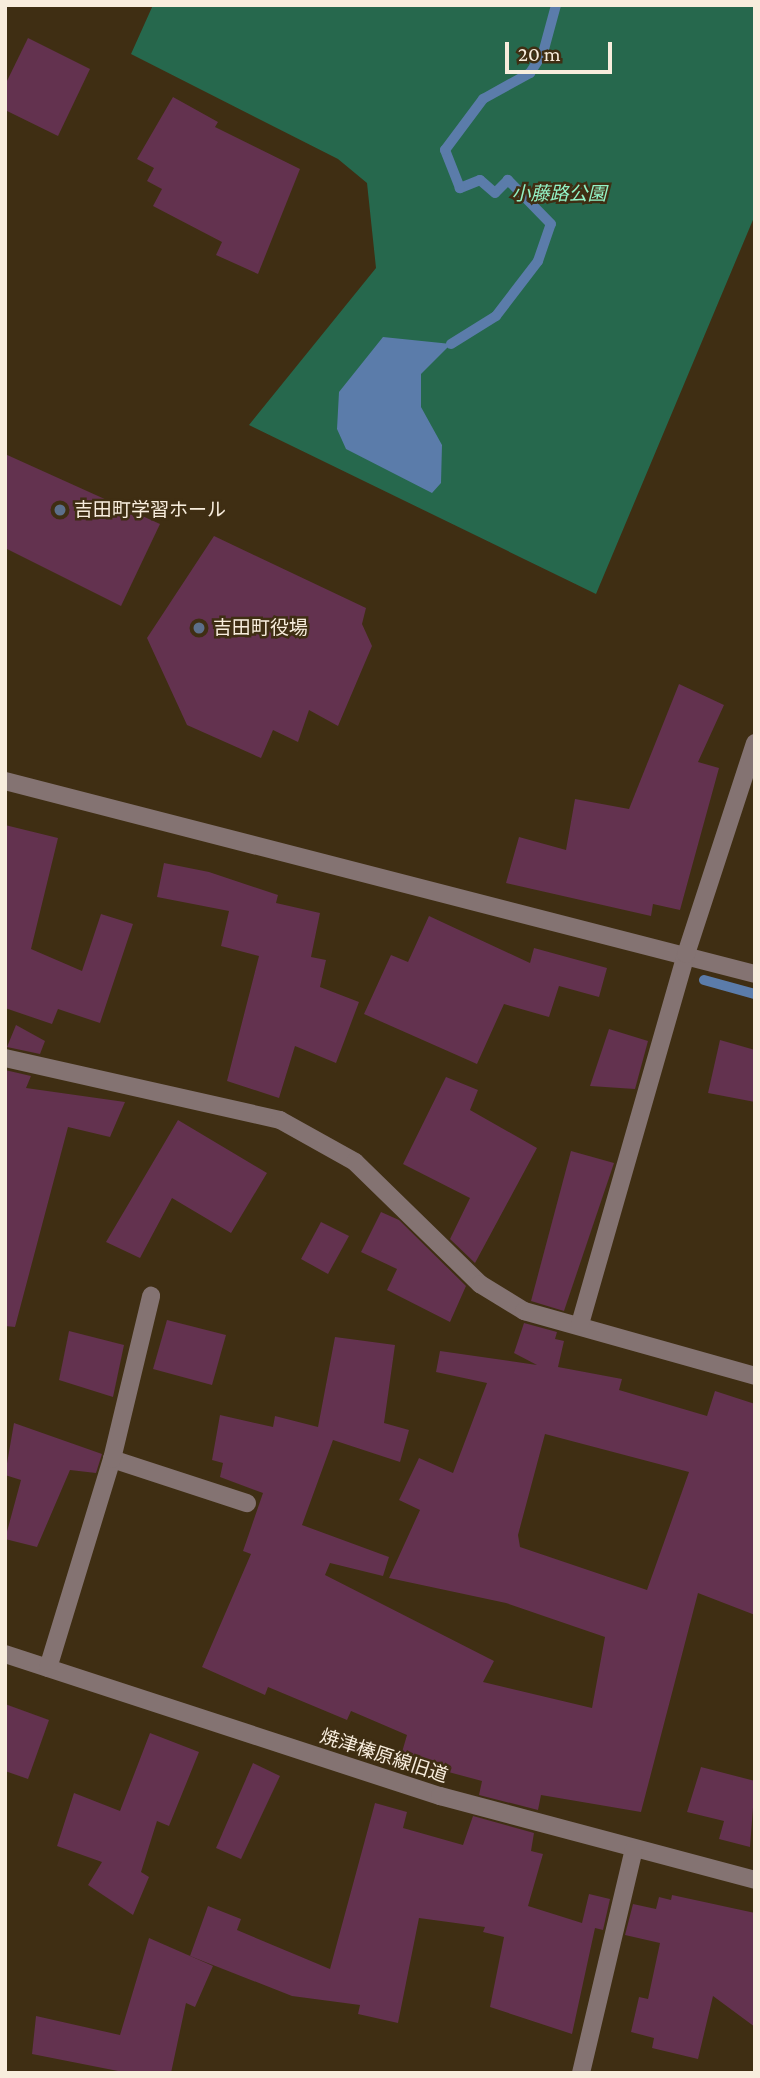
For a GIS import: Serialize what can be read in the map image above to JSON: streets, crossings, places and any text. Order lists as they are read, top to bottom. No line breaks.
{"streets":{"street":["焼津榛原線旧道"]},"parks":["小藤路公園"],"places":["吉田町学習ホール","吉田町役場"],"scale_bar":"20 m"}
